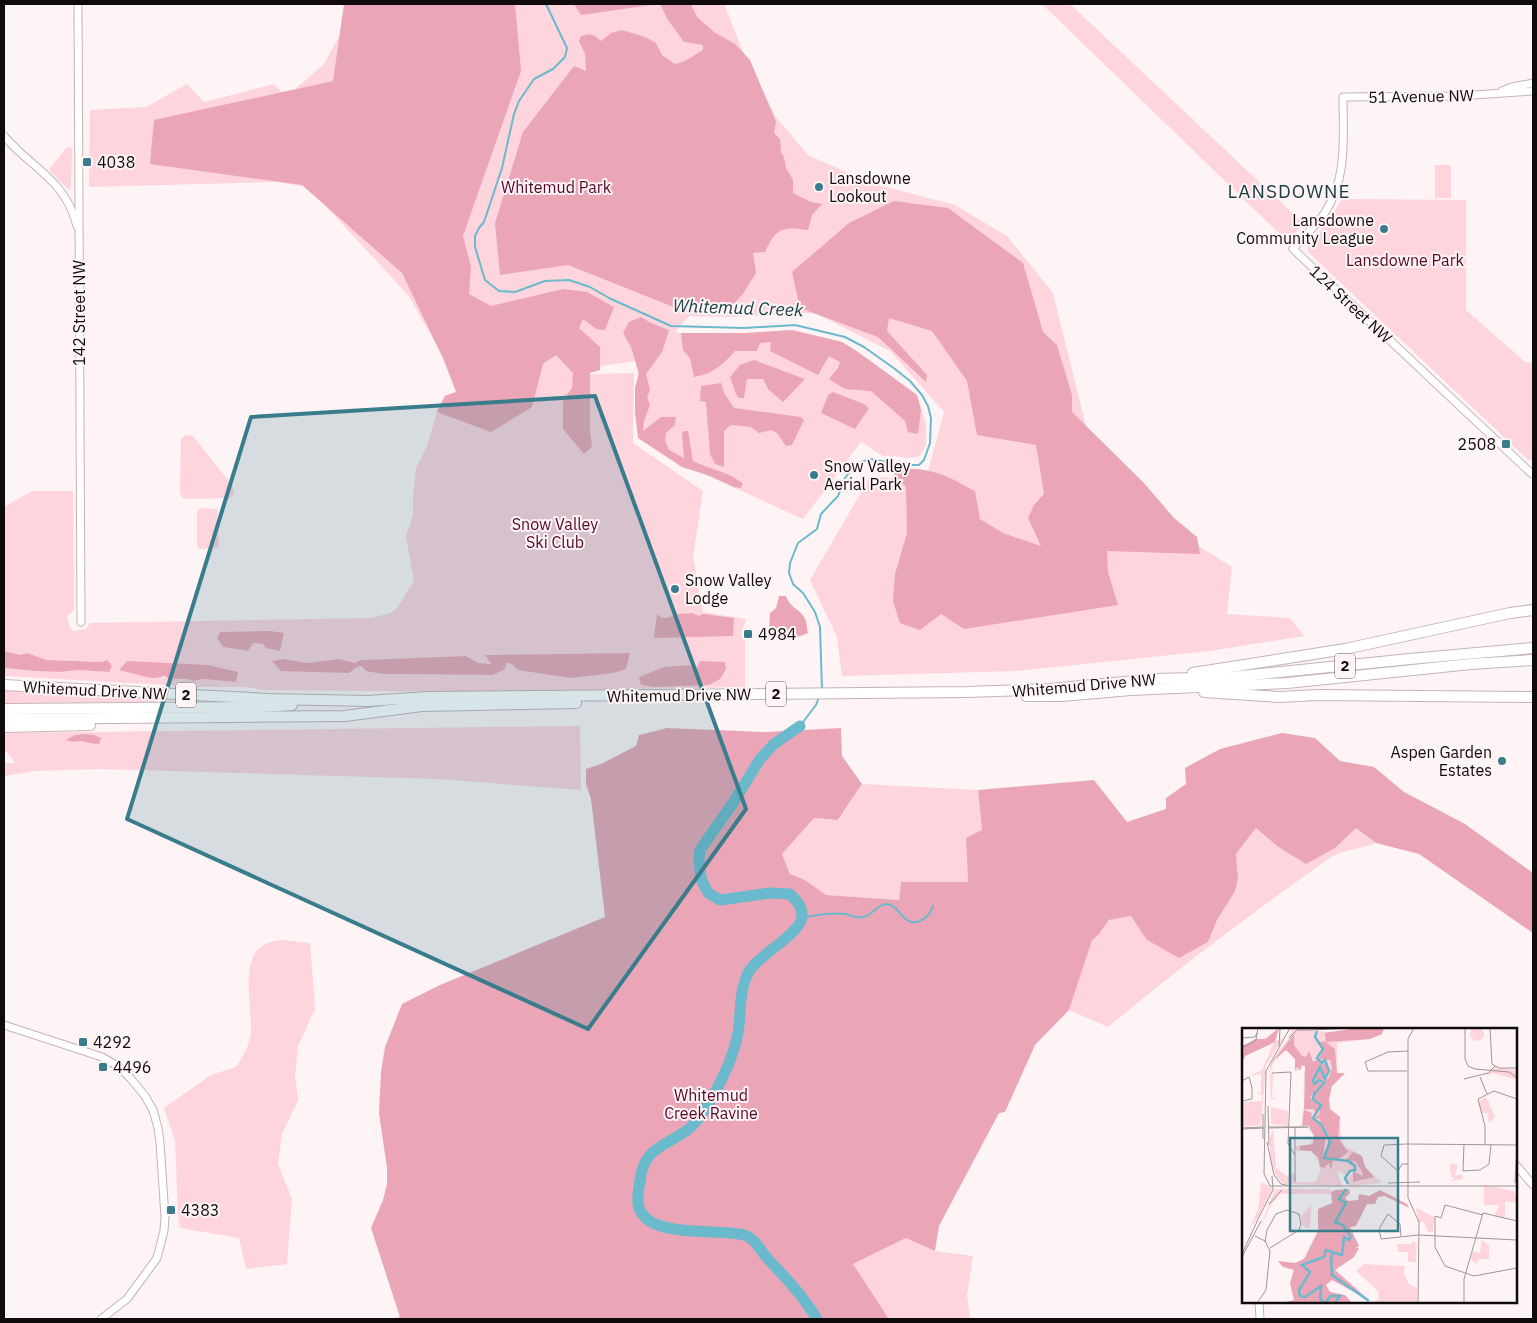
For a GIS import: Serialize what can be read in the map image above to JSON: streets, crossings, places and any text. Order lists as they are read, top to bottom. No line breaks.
{"streets":{"highway":["2","Whitemud Drive NW"],"street":["51 Avenue NW","124 Street NW","142 Street NW"]},"crossings":[["51 Avenue NW","124 Street NW"]],"districts":["LANSDOWNE"],"water":["Whitemud Creek"],"parks":["Whitemud Park","Lansdowne Park","Snow Valley Ski Club","Whitemud Creek Ravine"],"places":{"transit":["4038","2508","4984","4292","4496","4383"],"other":["Lansdowne Lookout","Lansdowne Community League","Snow Valley Aerial Park","Snow Valley Lodge","Aspen Garden Estates"]}}
